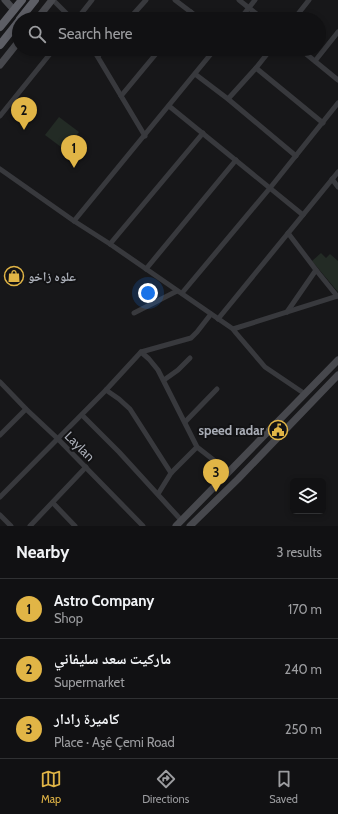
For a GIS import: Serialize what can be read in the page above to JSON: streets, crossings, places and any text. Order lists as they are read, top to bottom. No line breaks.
{"streets":{"street":["Laylan"]},"places":{"shop":["علوه زاخو"],"public building":["speed radar"]},"page":{"search":"Search here","pins":["2","1","3"],"heading":["Nearby","3 results"],"list":[{"mark":"1","name":"Astro Company","note":"Shop","value":"170 m"},{"mark":"2","name":"ماركيت سعد سليفاني","note":"Supermarket","value":"240 m"},{"mark":"3","name":"كاميرة رادار","note":"Place · Aşê Çemi Road","value":"250 m"}],"nav":["Map","Directions","Saved"]}}
